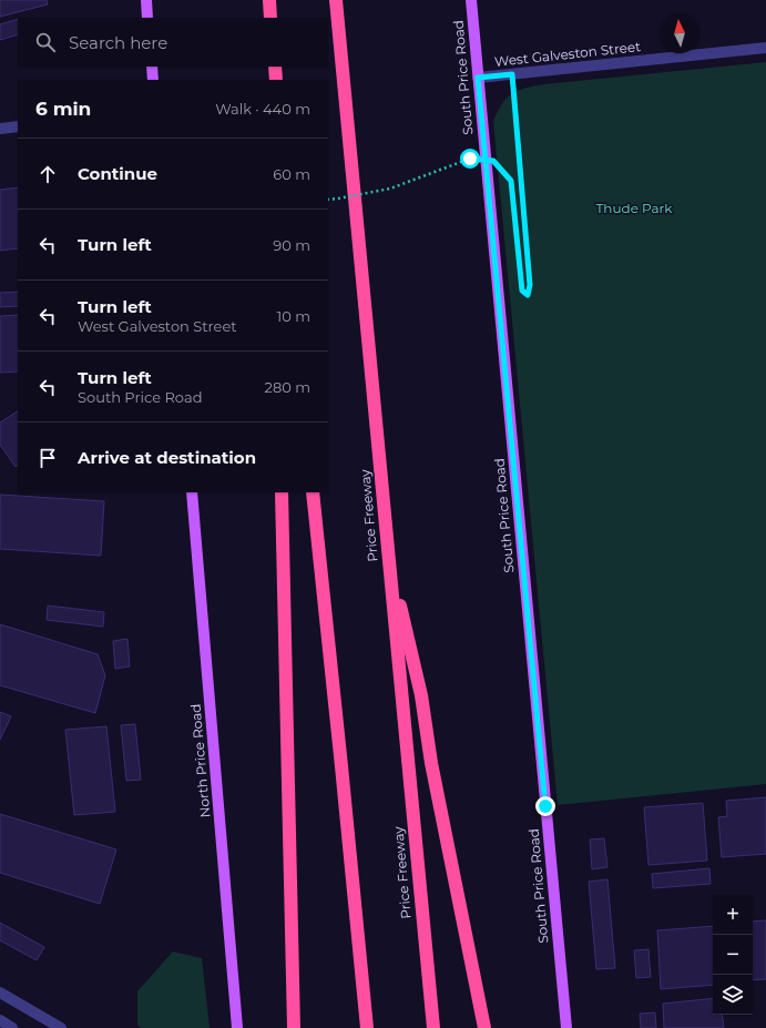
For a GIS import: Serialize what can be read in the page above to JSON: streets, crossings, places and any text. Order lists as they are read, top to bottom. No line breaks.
{"streets":{"highway":["Price Freeway"],"main road":["South Price Road","North Price Road"],"street":["West Galveston Street"]},"crossings":[["West Galveston Street","South Price Road"]],"parks":["Thude Park"],"north":"top","page":{"search":"Search here","heading":["6 min","Walk · 440 m"],"list":[["Continue","60 m"],["Turn left","90 m"],["Turn left","West Galveston Street","10 m"],["Turn left","South Price Road","280 m"],"Arrive at destination"],"map_buttons":["+","−"]}}
